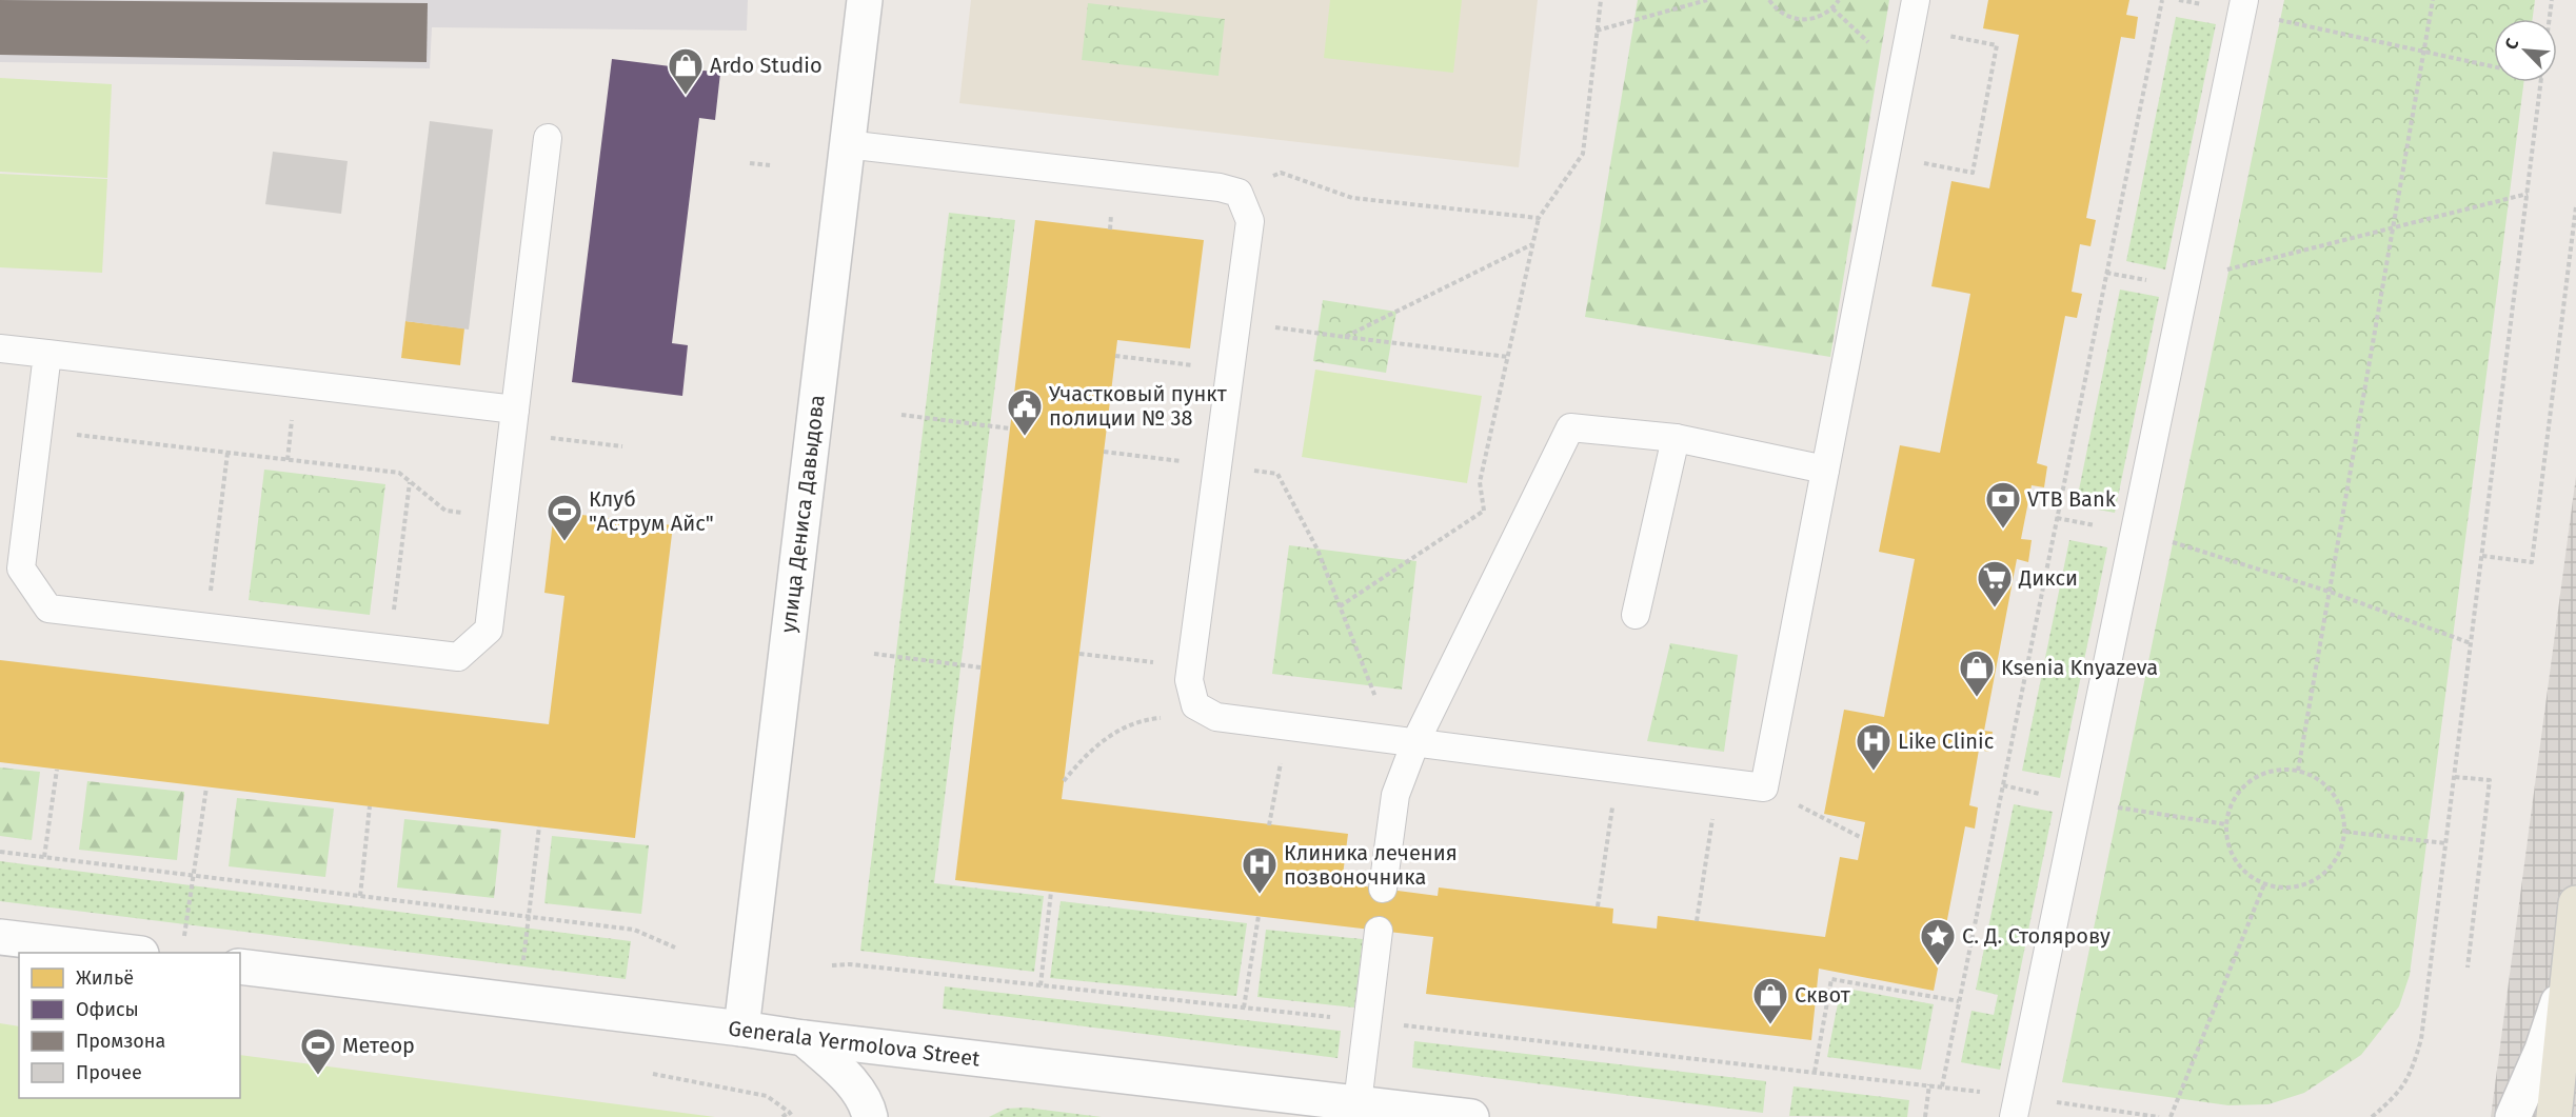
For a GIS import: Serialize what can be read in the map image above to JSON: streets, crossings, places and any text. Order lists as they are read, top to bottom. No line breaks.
{"streets":{"street":["улица Дениса Давыдова","Generala Yermolova Street"]},"crossings":[["улица Дениса Давыдова","Generala Yermolova Street"]],"places":{"shop":["Ardo Studio","Ksenia Knyazeva","Сквот"],"public building":["Участковый пункт полиции № 38"],"bank":["VTB Bank"],"sports":["Клуб \"Аструм Айс\"","Метеор"],"supermarket":["Дикси"],"hospital":["Like Clinic","Клиника лечения позвоночника"],"place":["С. Д. Столярову"]},"legend":["Жильё","Офисы","Промзона","Прочее"],"north":"top left"}
